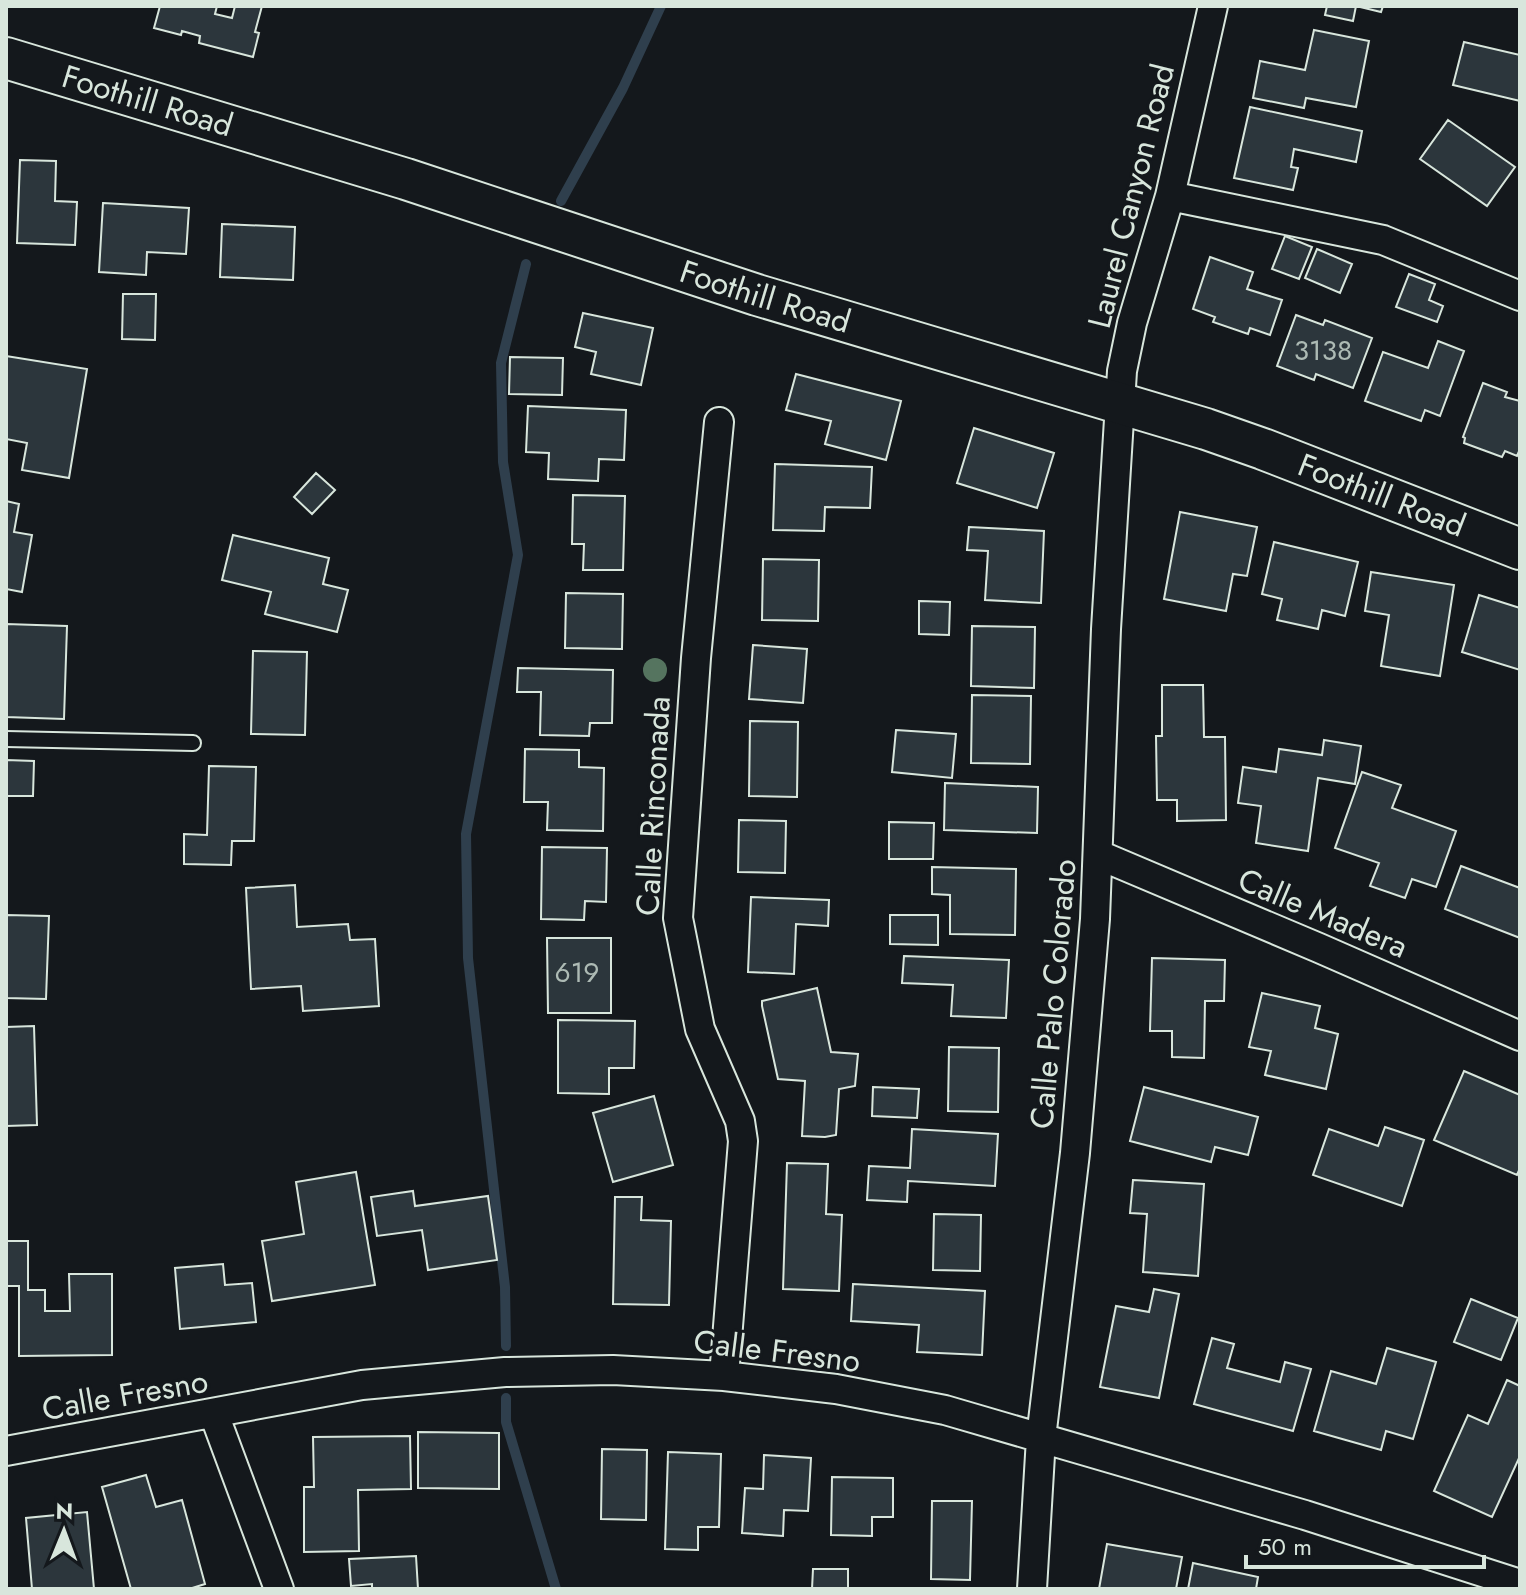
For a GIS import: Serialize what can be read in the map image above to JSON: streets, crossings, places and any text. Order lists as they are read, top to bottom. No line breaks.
{"streets":{"main road":["Foothill Road"],"street":["Laurel Canyon Road","Calle Rinconada","Calle Madera","Calle Palo Colorado","Calle Fresno"]},"crossings":[["Foothill Road","Laurel Canyon Road"],["Foothill Road","Calle Palo Colorado"],["Laurel Canyon Road","Calle Palo Colorado"],["Calle Rinconada","Calle Fresno"],["Calle Madera","Calle Palo Colorado"],["Calle Palo Colorado","Calle Fresno"]],"house_numbers":["3138","619"],"scale_bar":"50 m","north":"top"}
